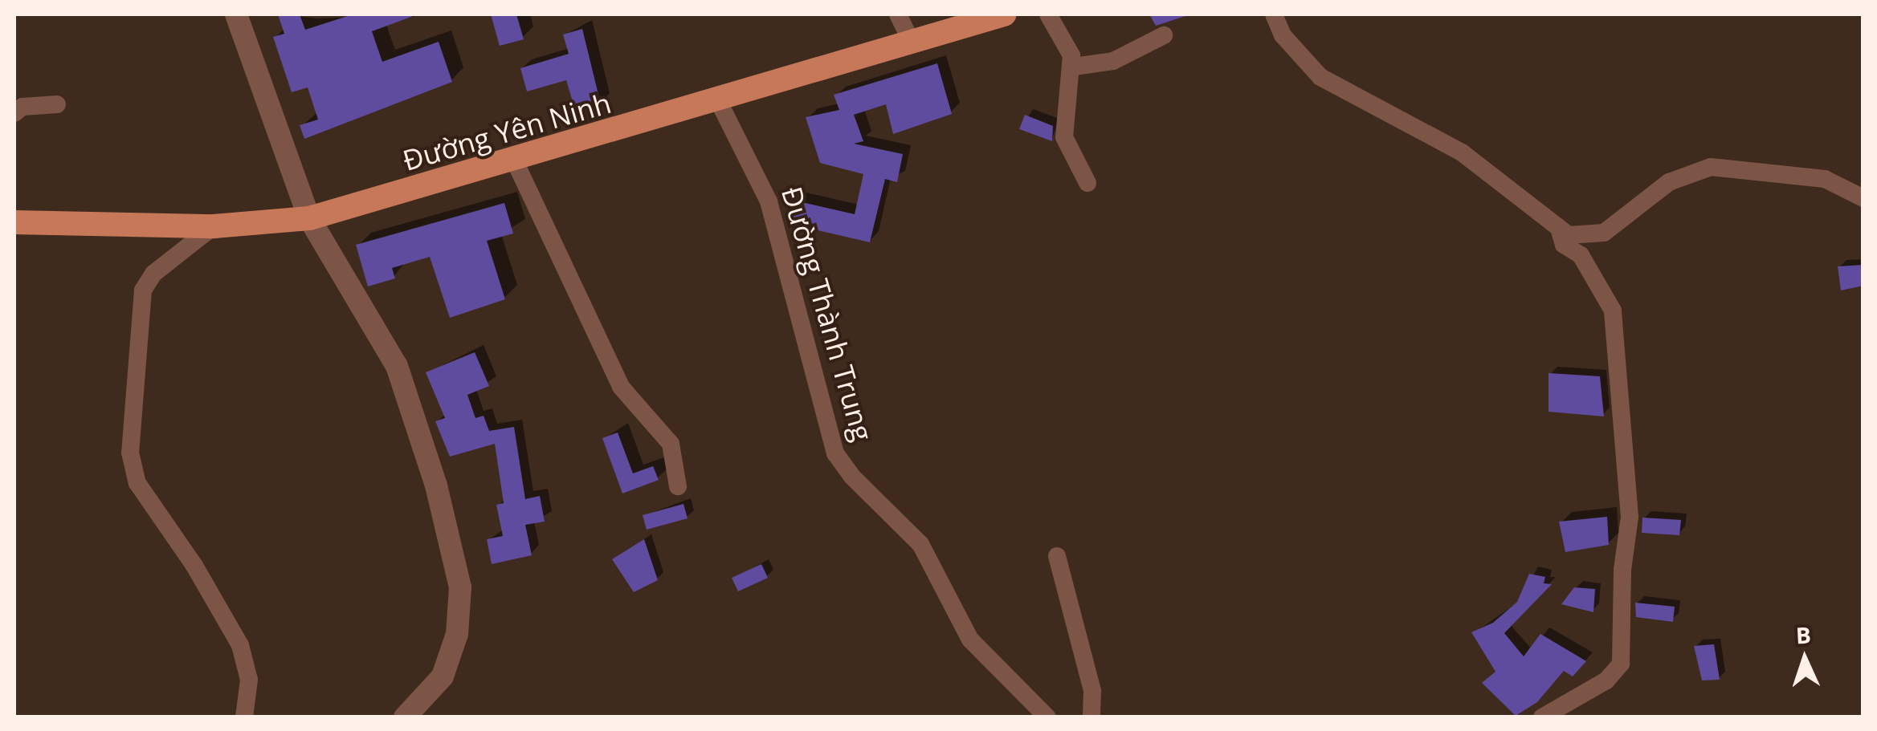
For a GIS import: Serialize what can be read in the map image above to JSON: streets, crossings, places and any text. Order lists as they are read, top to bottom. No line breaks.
{"streets":{"main road":["Đường Yên Ninh"],"street":["Đường Thành Trung"]},"crossings":[["Đường Yên Ninh","Đường Thành Trung"]],"north":"top"}
